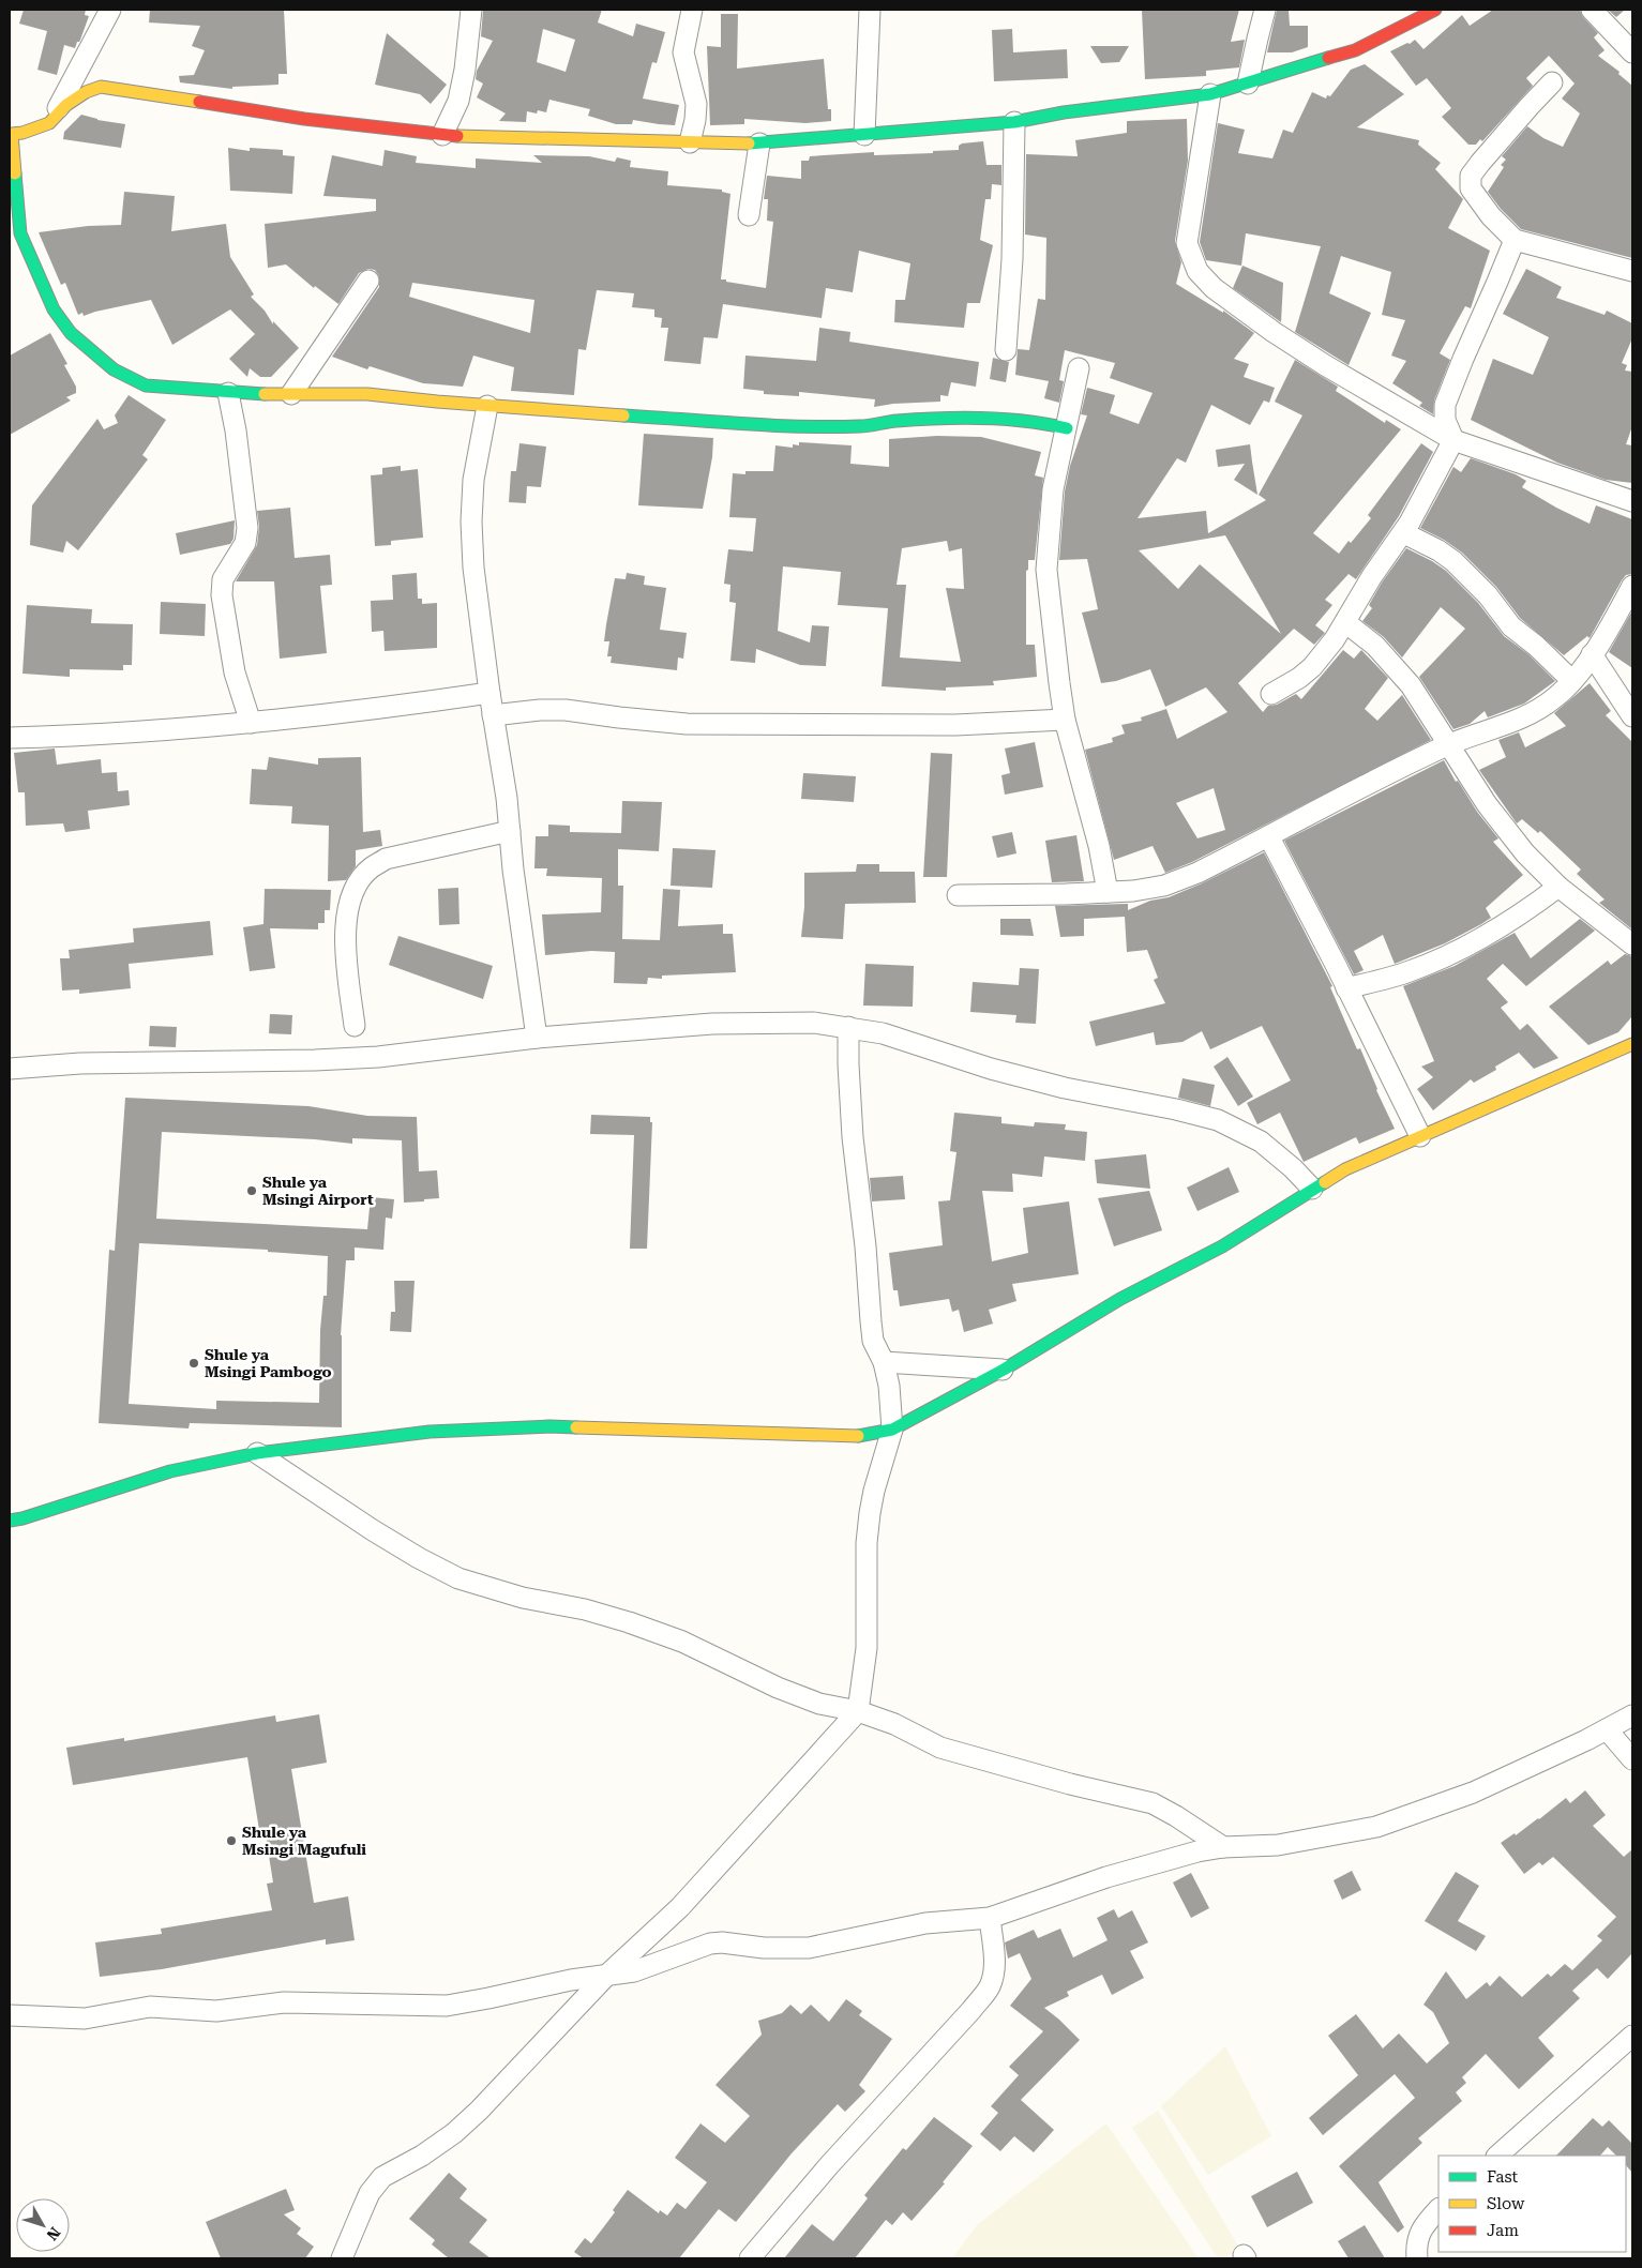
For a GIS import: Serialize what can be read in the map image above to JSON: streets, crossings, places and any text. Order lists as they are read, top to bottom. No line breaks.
{"places":["Shule ya Msingi Airport","Shule ya Msingi Pambogo","Shule ya Msingi Magufuli"],"legend":["Fast","Slow","Jam"],"north":"bottom right"}
